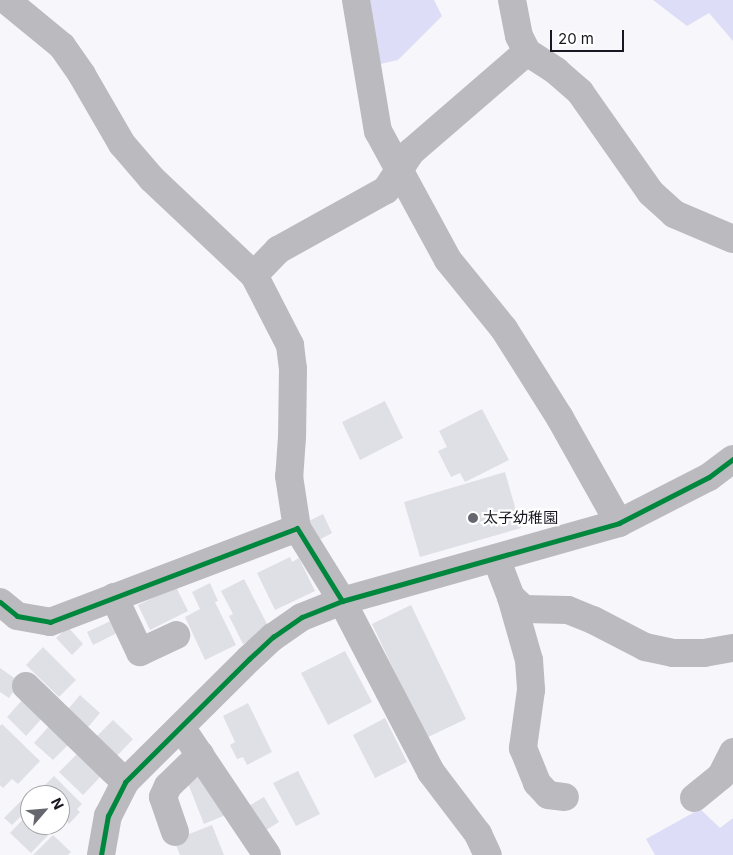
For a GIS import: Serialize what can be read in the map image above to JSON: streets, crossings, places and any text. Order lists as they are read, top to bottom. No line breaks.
{"places":["太子幼稚園"],"scale_bar":"20 m","north":"top right"}
